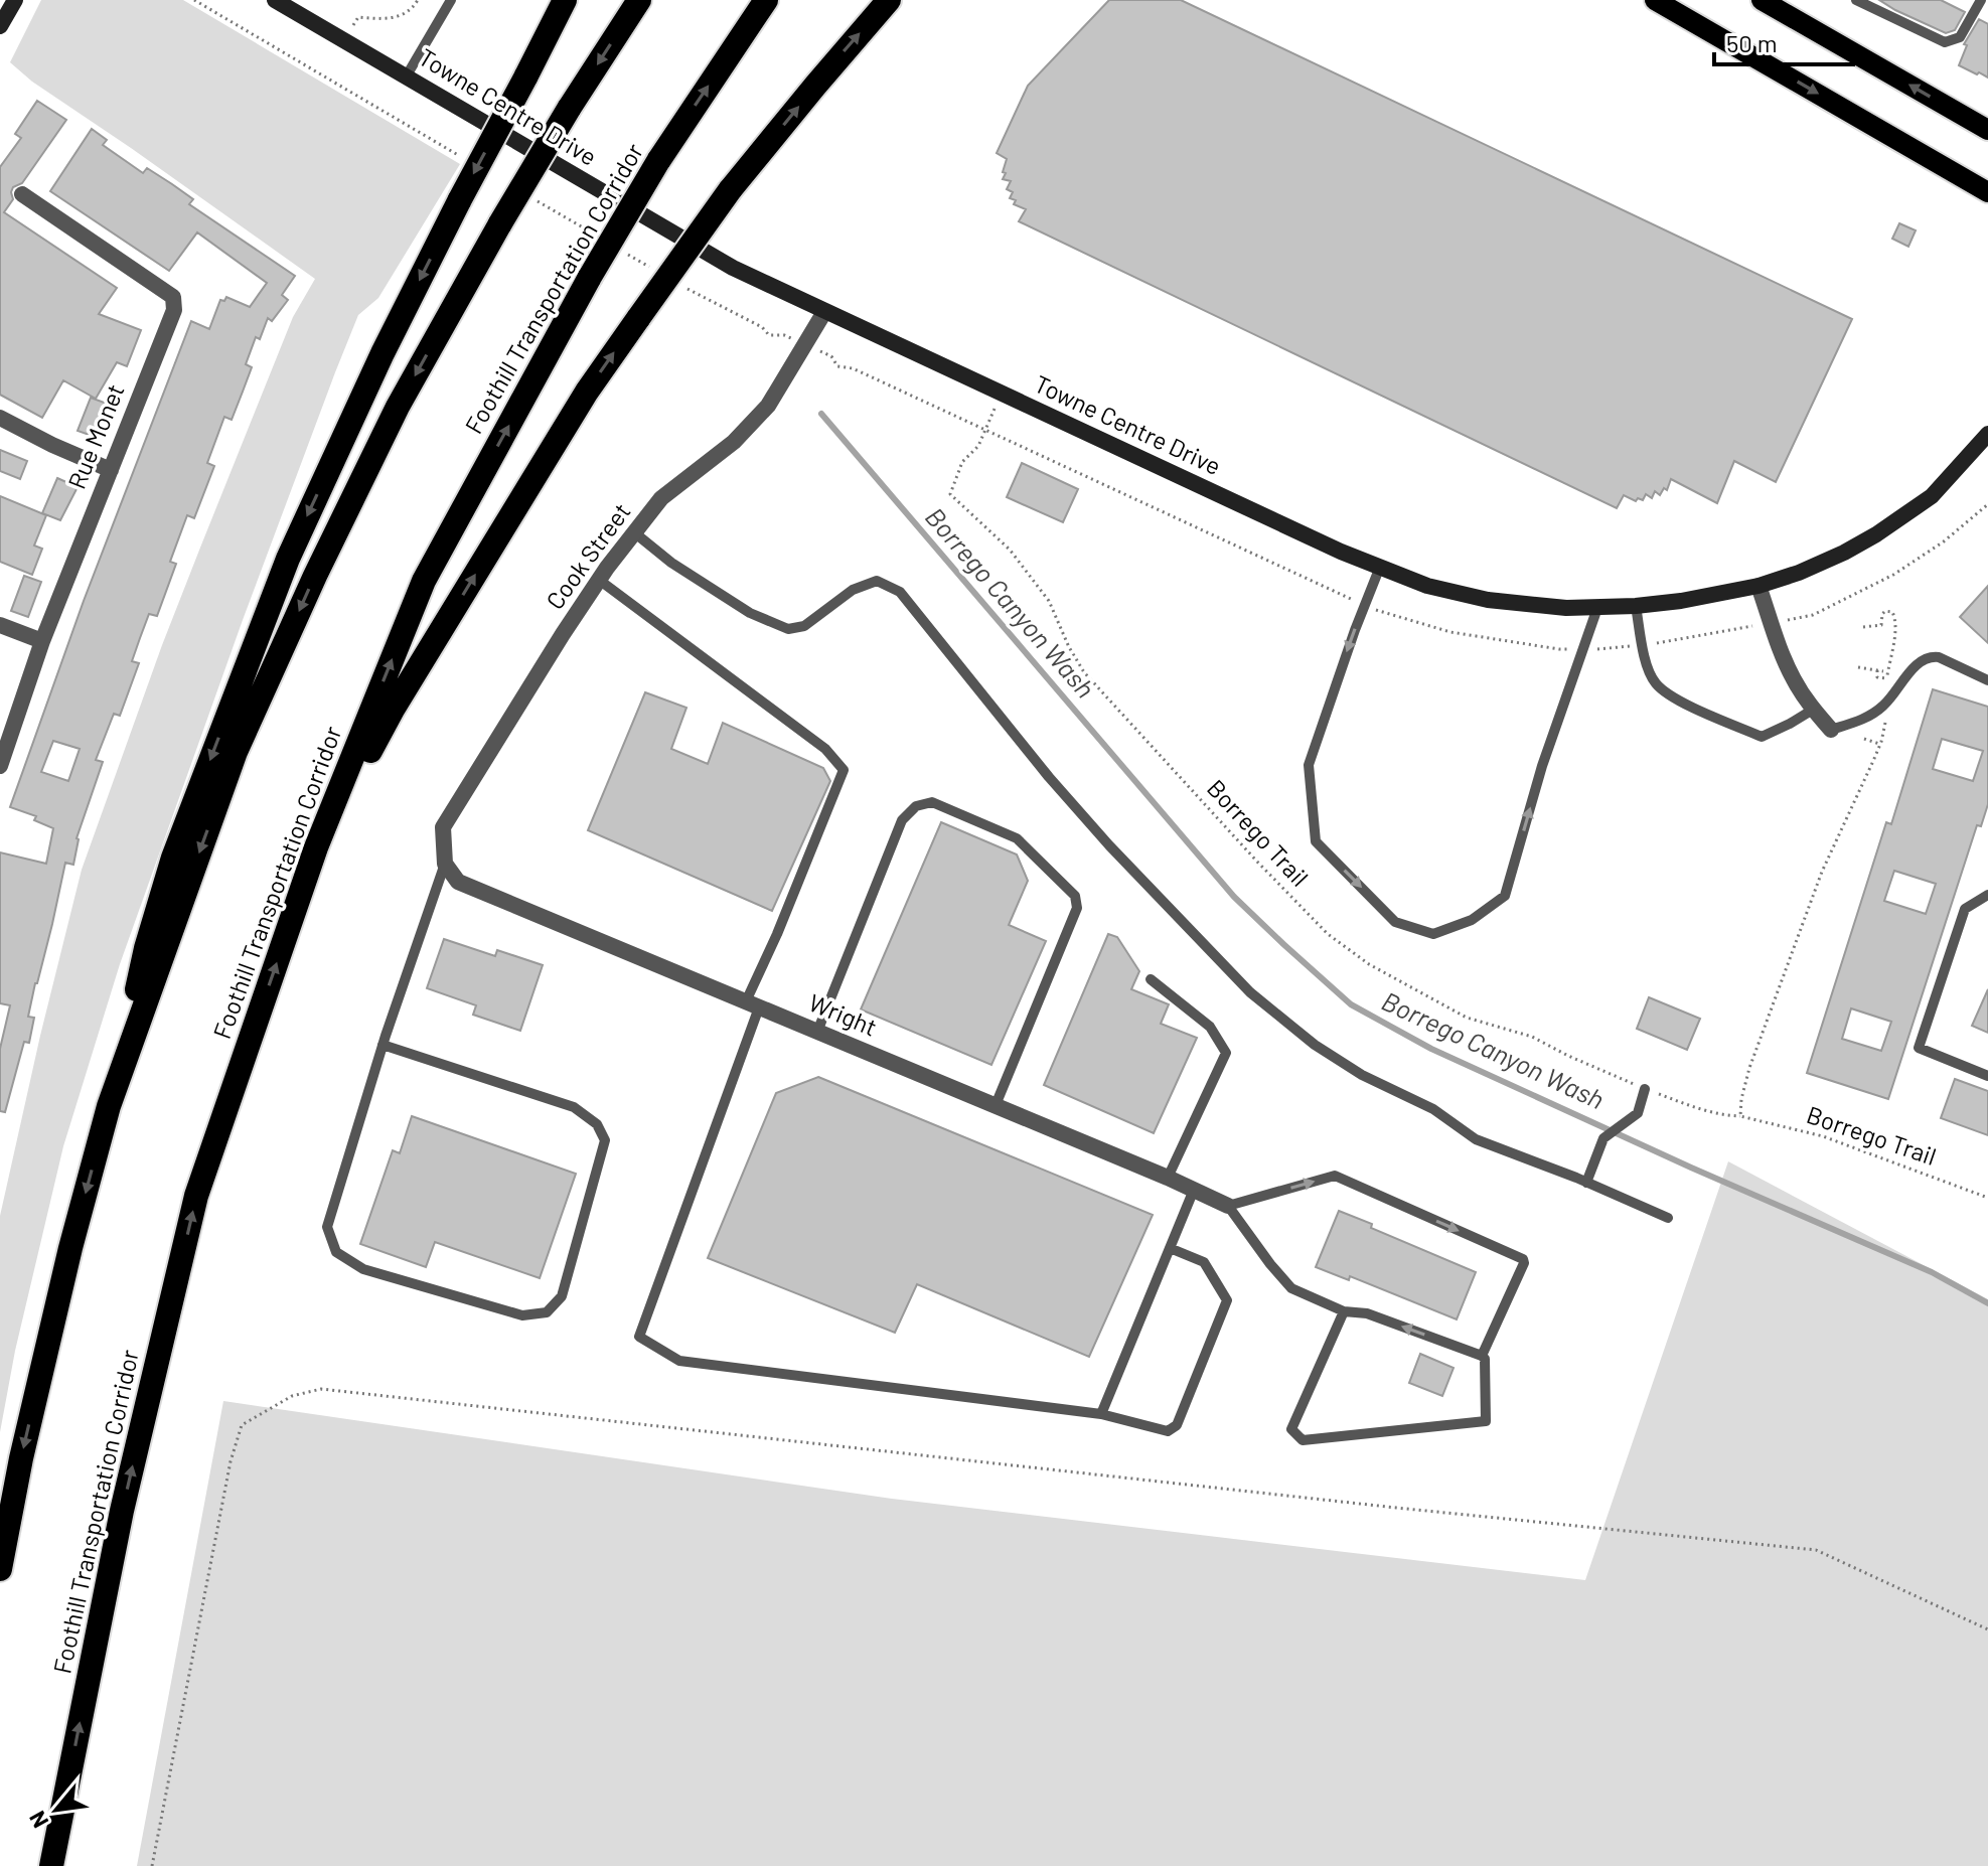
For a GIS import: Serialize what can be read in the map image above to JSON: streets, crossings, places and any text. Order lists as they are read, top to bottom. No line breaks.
{"streets":{"highway":["Foothill Transportation Corridor"],"street":["Towne Centre Drive","Rue Monet","Cook Street","Wright"],"path":["Borrego Trail"]},"crossings":[["Towne Centre Drive","Cook Street"],["Towne Centre Drive","Borrego Trail"],["Cook Street","Wright"]],"water":["Borrego Canyon Wash"],"scale_bar":"50 m","north":"bottom left"}
